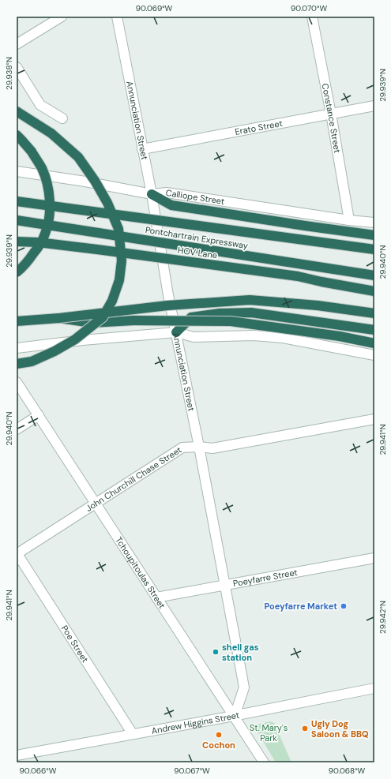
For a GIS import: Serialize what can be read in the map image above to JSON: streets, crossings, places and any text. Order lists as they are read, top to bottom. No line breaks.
{"streets":{"highway":["Pontchartrain Expressway","HOV Lane"],"street":["Constance Street","Annunciation Street","Erato Street","Calliope Street","John Churchill Chase Street","Tchoupitoulas Street","Poeyfarre Street","Poe Street","Andrew Higgins Street"]},"crossings":[["Constance Street","Erato Street"],["Constance Street","Calliope Street"],["Annunciation Street","Erato Street"],["Annunciation Street","Calliope Street"],["Annunciation Street","John Churchill Chase Street"],["Annunciation Street","Tchoupitoulas Street"],["Annunciation Street","Poeyfarre Street"],["Annunciation Street","Andrew Higgins Street"],["John Churchill Chase Street","Tchoupitoulas Street"],["John Churchill Chase Street","Poe Street"],["Tchoupitoulas Street","Poeyfarre Street"],["Tchoupitoulas Street","Andrew Higgins Street"],["Poe Street","Andrew Higgins Street"]],"parks":["St. Mary's Park"],"places":["Poeyfarre Market","shell gas station","Ugly Dog Saloon & BBQ","Cochon"],"coordinates":["90.069°W","90.070°W","29.938°N","29.939°N","29.940°N","29.941°N","29.942°N","90.066°W","90.067°W","90.068°W"]}
